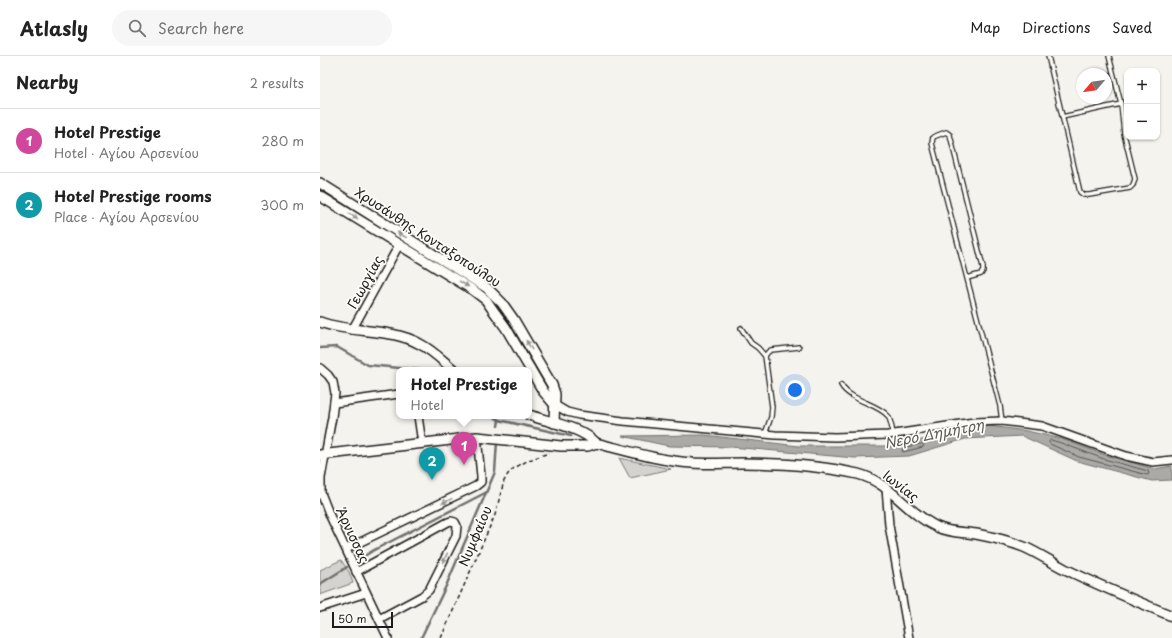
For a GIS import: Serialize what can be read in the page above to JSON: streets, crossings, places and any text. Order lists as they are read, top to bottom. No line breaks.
{"streets":{"street":["Χρυσάνθης Κονταξοπούλου","Γεωργίας","Ιωνίας","Άρνισσας"],"path":["Νυμφαίου"]},"crossings":[["Χρυσάνθης Κονταξοπούλου","Γεωργίας"]],"water":["Νερό Δημήτρη"],"scale_bar":"50 m","north":"bottom left","page":{"header":"Atlasly","search":"Search here","nav":["Map","Directions","Saved"],"heading":["Nearby","2 results"],"map_buttons":["+","−"],"list":[{"mark":"1","name":"Hotel Prestige","note":"Hotel · Αγίου Αρσενίου","value":"280 m"},{"mark":"2","name":"Hotel Prestige rooms","note":"Place · Αγίου Αρσενίου","value":"300 m"}],"popup":["Hotel Prestige","Hotel"],"pins":["1","2"],"scale":"50 m"}}
